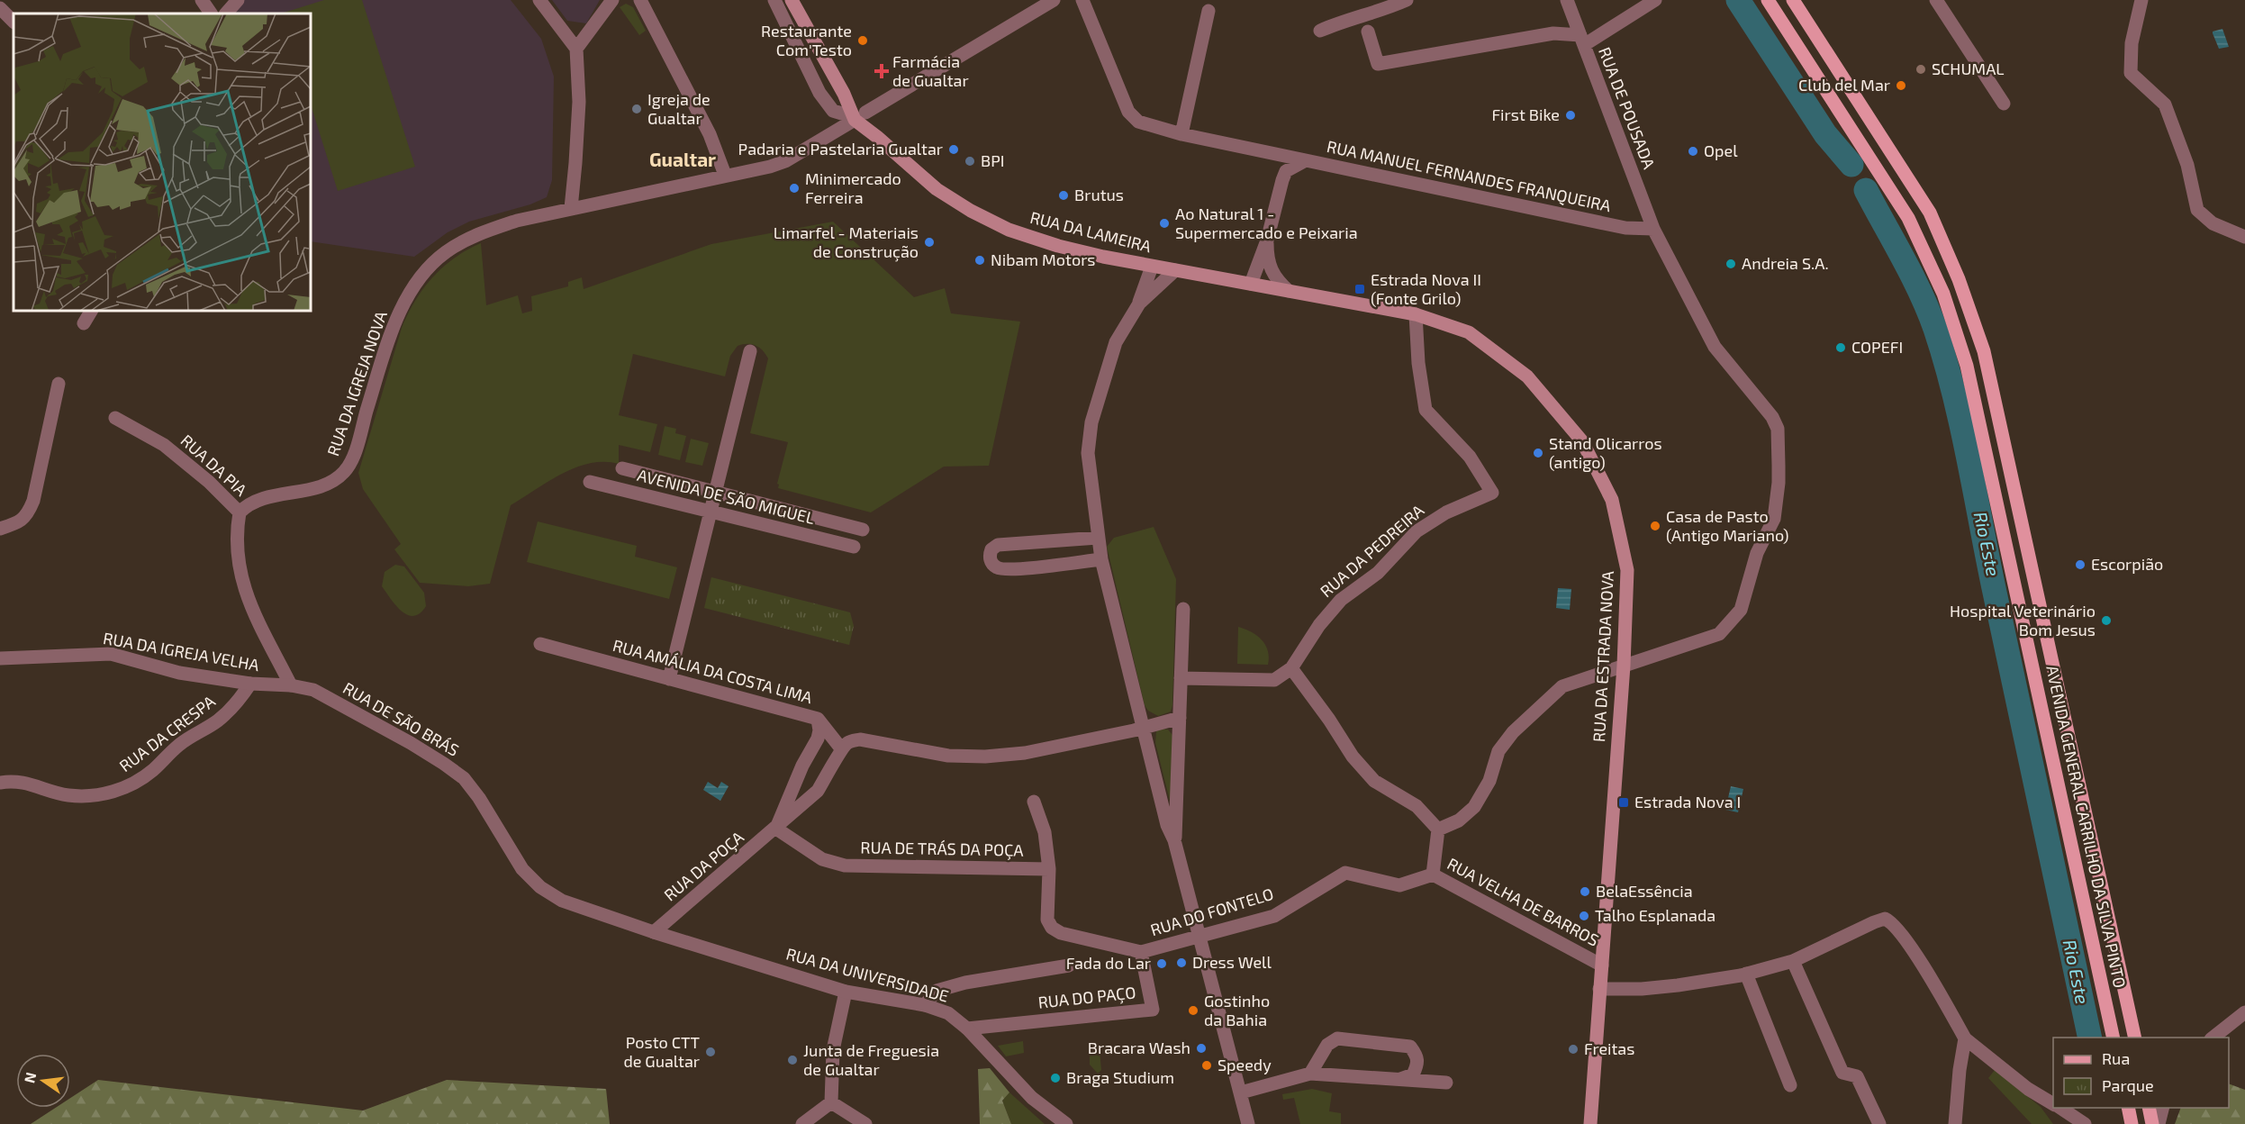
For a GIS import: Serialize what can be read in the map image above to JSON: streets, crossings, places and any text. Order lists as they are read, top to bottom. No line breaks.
{"streets":{"main road":["RUA DA LAMEIRA","RUA DA ESTRADA NOVA","AVENIDA GENERAL CARRILHO DA SILVA PINTO"],"street":["RUA DE POUSADA","RUA MANUEL FERNANDES FRANQUEIRA","RUA DA IGREJA NOVA","RUA DA PIA","AVENIDA DE SÃO MIGUEL","RUA DA PEDREIRA","RUA DA IGREJA VELHA","RUA AMÁLIA DA COSTA LIMA","RUA DE SÃO BRÁS","RUA DA CRESPA","RUA DE TRÁS DA POÇA","RUA DA POÇA","RUA VELHA DE BARROS","RUA DO FONTELO","RUA DA UNIVERSIDADE","RUA DO PAÇO"]},"crossings":[["RUA DE POUSADA","RUA MANUEL FERNANDES FRANQUEIRA"],["RUA DE POUSADA","RUA DA ESTRADA NOVA"],["RUA DE POUSADA","RUA VELHA DE BARROS"],["RUA MANUEL FERNANDES FRANQUEIRA","RUA DA LAMEIRA"],["RUA MANUEL FERNANDES FRANQUEIRA","RUA DA ESTRADA NOVA"],["RUA DA LAMEIRA","RUA DA IGREJA NOVA"],["RUA DA LAMEIRA","RUA DA ESTRADA NOVA"],["RUA DA IGREJA NOVA","RUA DA PIA"],["RUA DA PIA","RUA DA IGREJA VELHA"],["RUA DA PIA","RUA DE SÃO BRÁS"],["RUA DA PEDREIRA","RUA DA ESTRADA NOVA"],["RUA DA IGREJA VELHA","RUA DE SÃO BRÁS"],["RUA DA IGREJA VELHA","RUA DA CRESPA"],["RUA DA ESTRADA NOVA","RUA VELHA DE BARROS"],["RUA AMÁLIA DA COSTA LIMA","RUA DA POÇA"],["RUA DE SÃO BRÁS","RUA DA POÇA"],["RUA DE SÃO BRÁS","RUA DA UNIVERSIDADE"],["RUA DE TRÁS DA POÇA","RUA DA POÇA"],["RUA DE TRÁS DA POÇA","RUA DO FONTELO"],["RUA DA POÇA","RUA DA UNIVERSIDADE"],["RUA VELHA DE BARROS","RUA DO FONTELO"],["RUA DO FONTELO","RUA DO PAÇO"],["RUA DA UNIVERSIDADE","RUA DO PAÇO"]],"districts":["Gualtar"],"water":["Rio Este"],"places":{"other":["Restaurante Com'Testo","SCHUMAL","Club del Mar","Igreja de Gualtar","First Bike","Padaria e Pastelaria Gualtar","Opel","BPI","Minimercado Ferreira","Brutus","Ao Natural 1 - Supermercado e Peixaria","Limarfel - Materiais de Construção","Nibam Motors","Andreia S.A.","COPEFI","Stand Olicarros (antigo)","Casa de Pasto (Antigo Mariano)","Escorpião","Hospital Veterinário Bom Jesus","BelaEssência","Talho Esplanada","Dress Well","Fada do Lar","Gostinho da Bahia","Bracara Wash","Freitas","Posto CTT de Gualtar","Junta de Freguesia de Gualtar","Speedy","Braga Studium"],"health":["Farmácia de Gualtar"],"transit":["Estrada Nova II (Fonte Grilo)","Estrada Nova I"]},"legend":["Rua","Parque"],"north":"left"}
